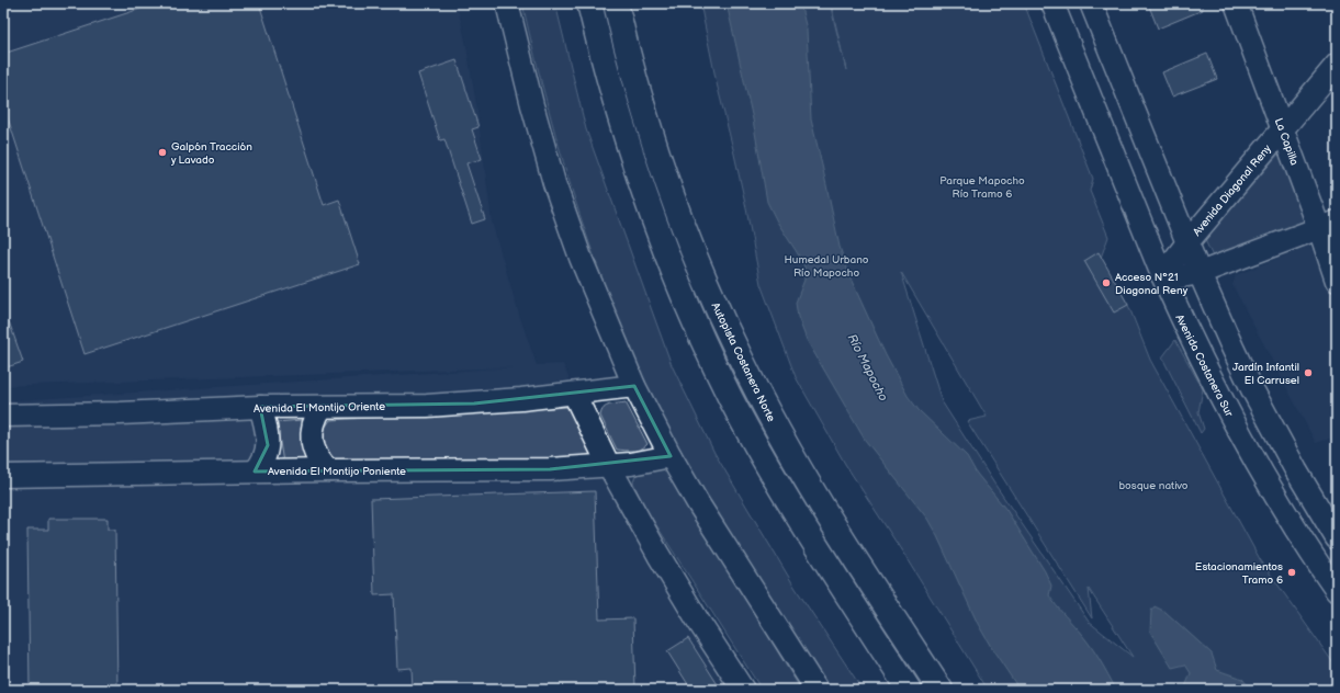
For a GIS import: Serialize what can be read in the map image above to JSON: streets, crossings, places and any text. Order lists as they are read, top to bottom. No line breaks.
{"streets":{"highway":["Autopista Costanera Norte"],"street":["La Capilla","Avenida Diagonal Reny","Avenida Costanera Sur","Avenida El Montijo Oriente","Avenida El Montijo Poniente"]},"crossings":[["La Capilla","Avenida Diagonal Reny"],["Avenida Diagonal Reny","Avenida Costanera Sur"]],"water":["Río Mapocho"],"parks":["Parque Mapocho Río Tramo 6","Humedal Urbano Río Mapocho","bosque nativo"],"places":["Galpón Tracción y Lavado","Acceso N°21 Diagonal Reny","Jardín Infantil El Carrusel","Estacionamientos Tramo 6"]}
